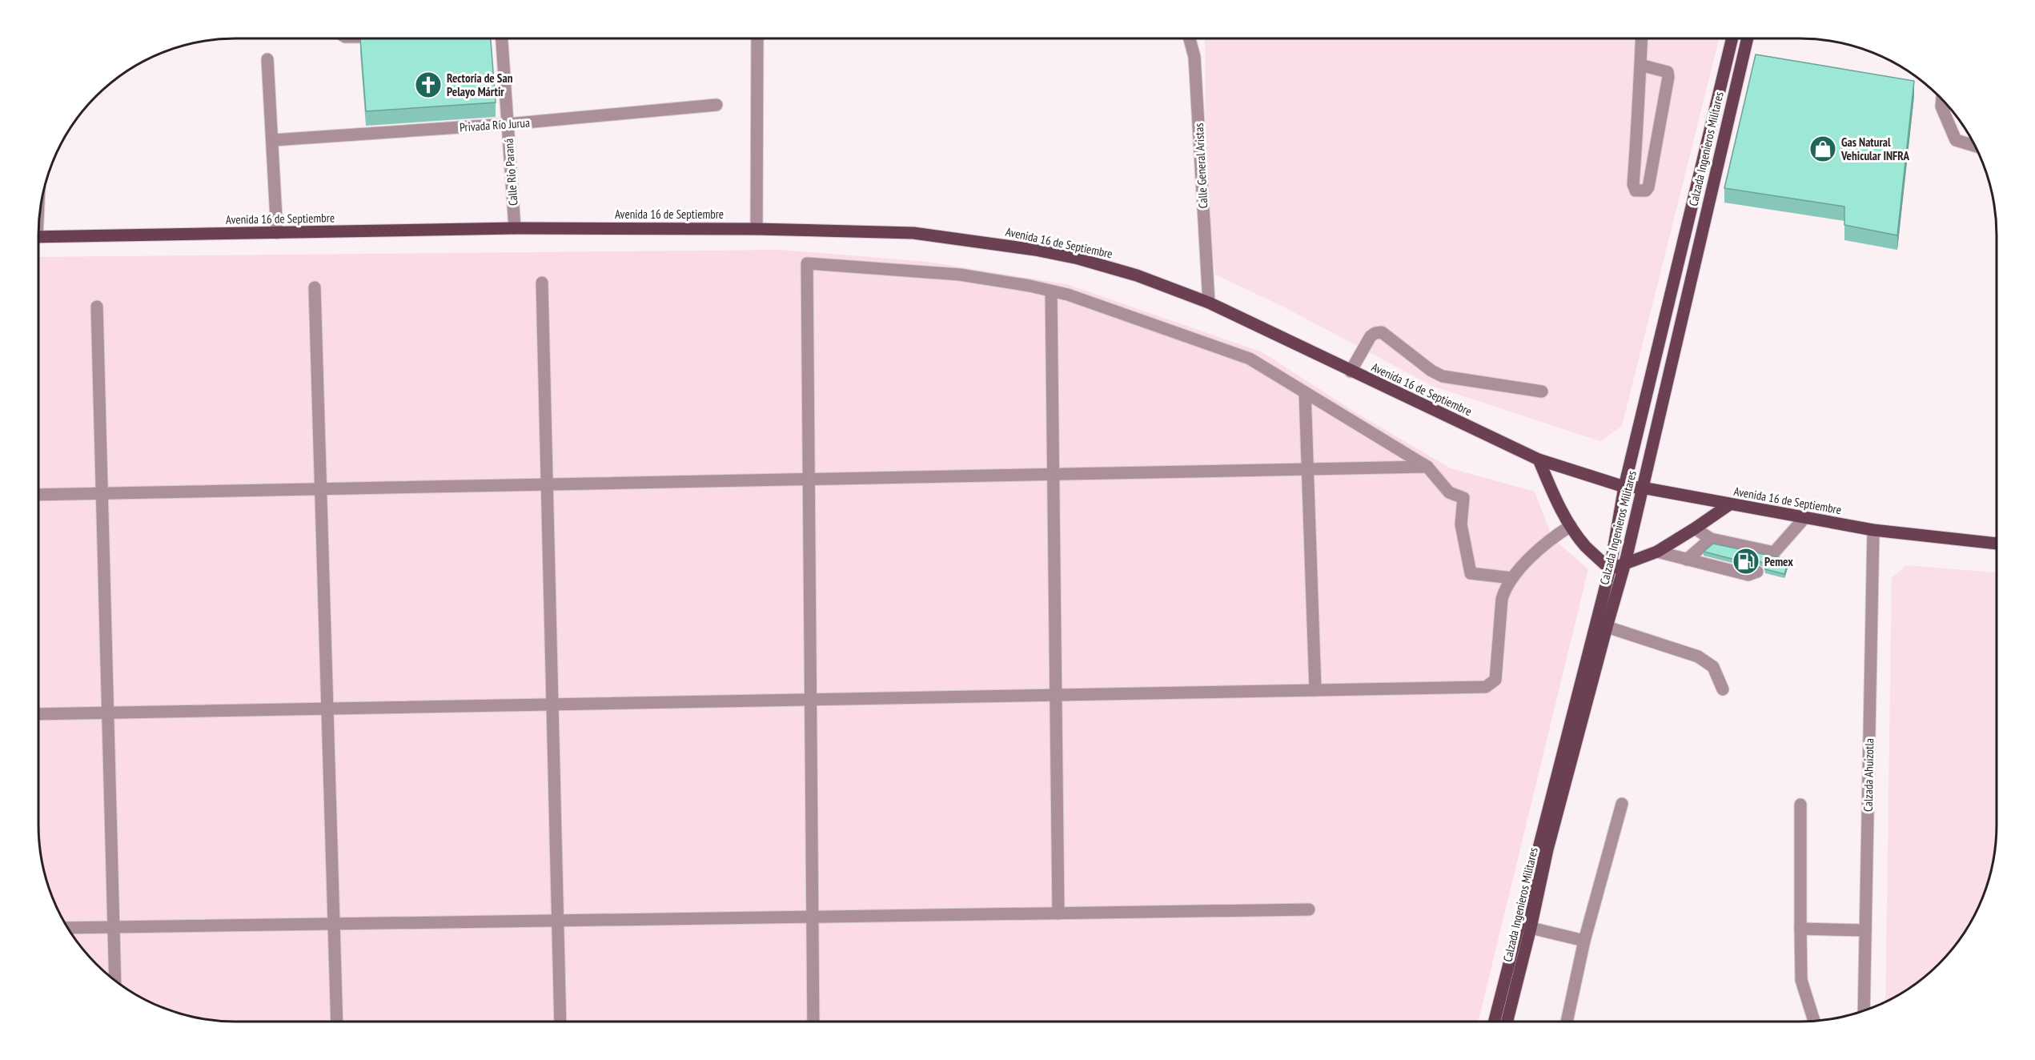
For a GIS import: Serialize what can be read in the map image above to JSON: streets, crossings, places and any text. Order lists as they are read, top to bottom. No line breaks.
{"streets":{"main road":["Calzada Ingenieros Militares","Avenida 16 de Septiembre"],"street":["Privada Río Jurua","Calle General Aristas","Calle Río Paraná","Calzada Ahuizotla"]},"crossings":[["Privada Río Jurua","Calle Río Paraná"],["Calzada Ingenieros Militares","Avenida 16 de Septiembre"],["Calle General Aristas","Avenida 16 de Septiembre"],["Calle Río Paraná","Avenida 16 de Septiembre"],["Avenida 16 de Septiembre","Calzada Ahuizotla"]],"places":{"church":["Rectoría de San Pelayo Mártir"],"shop":["Gas Natural Vehicular INFRA"],"fuel station":["Pemex"]}}
